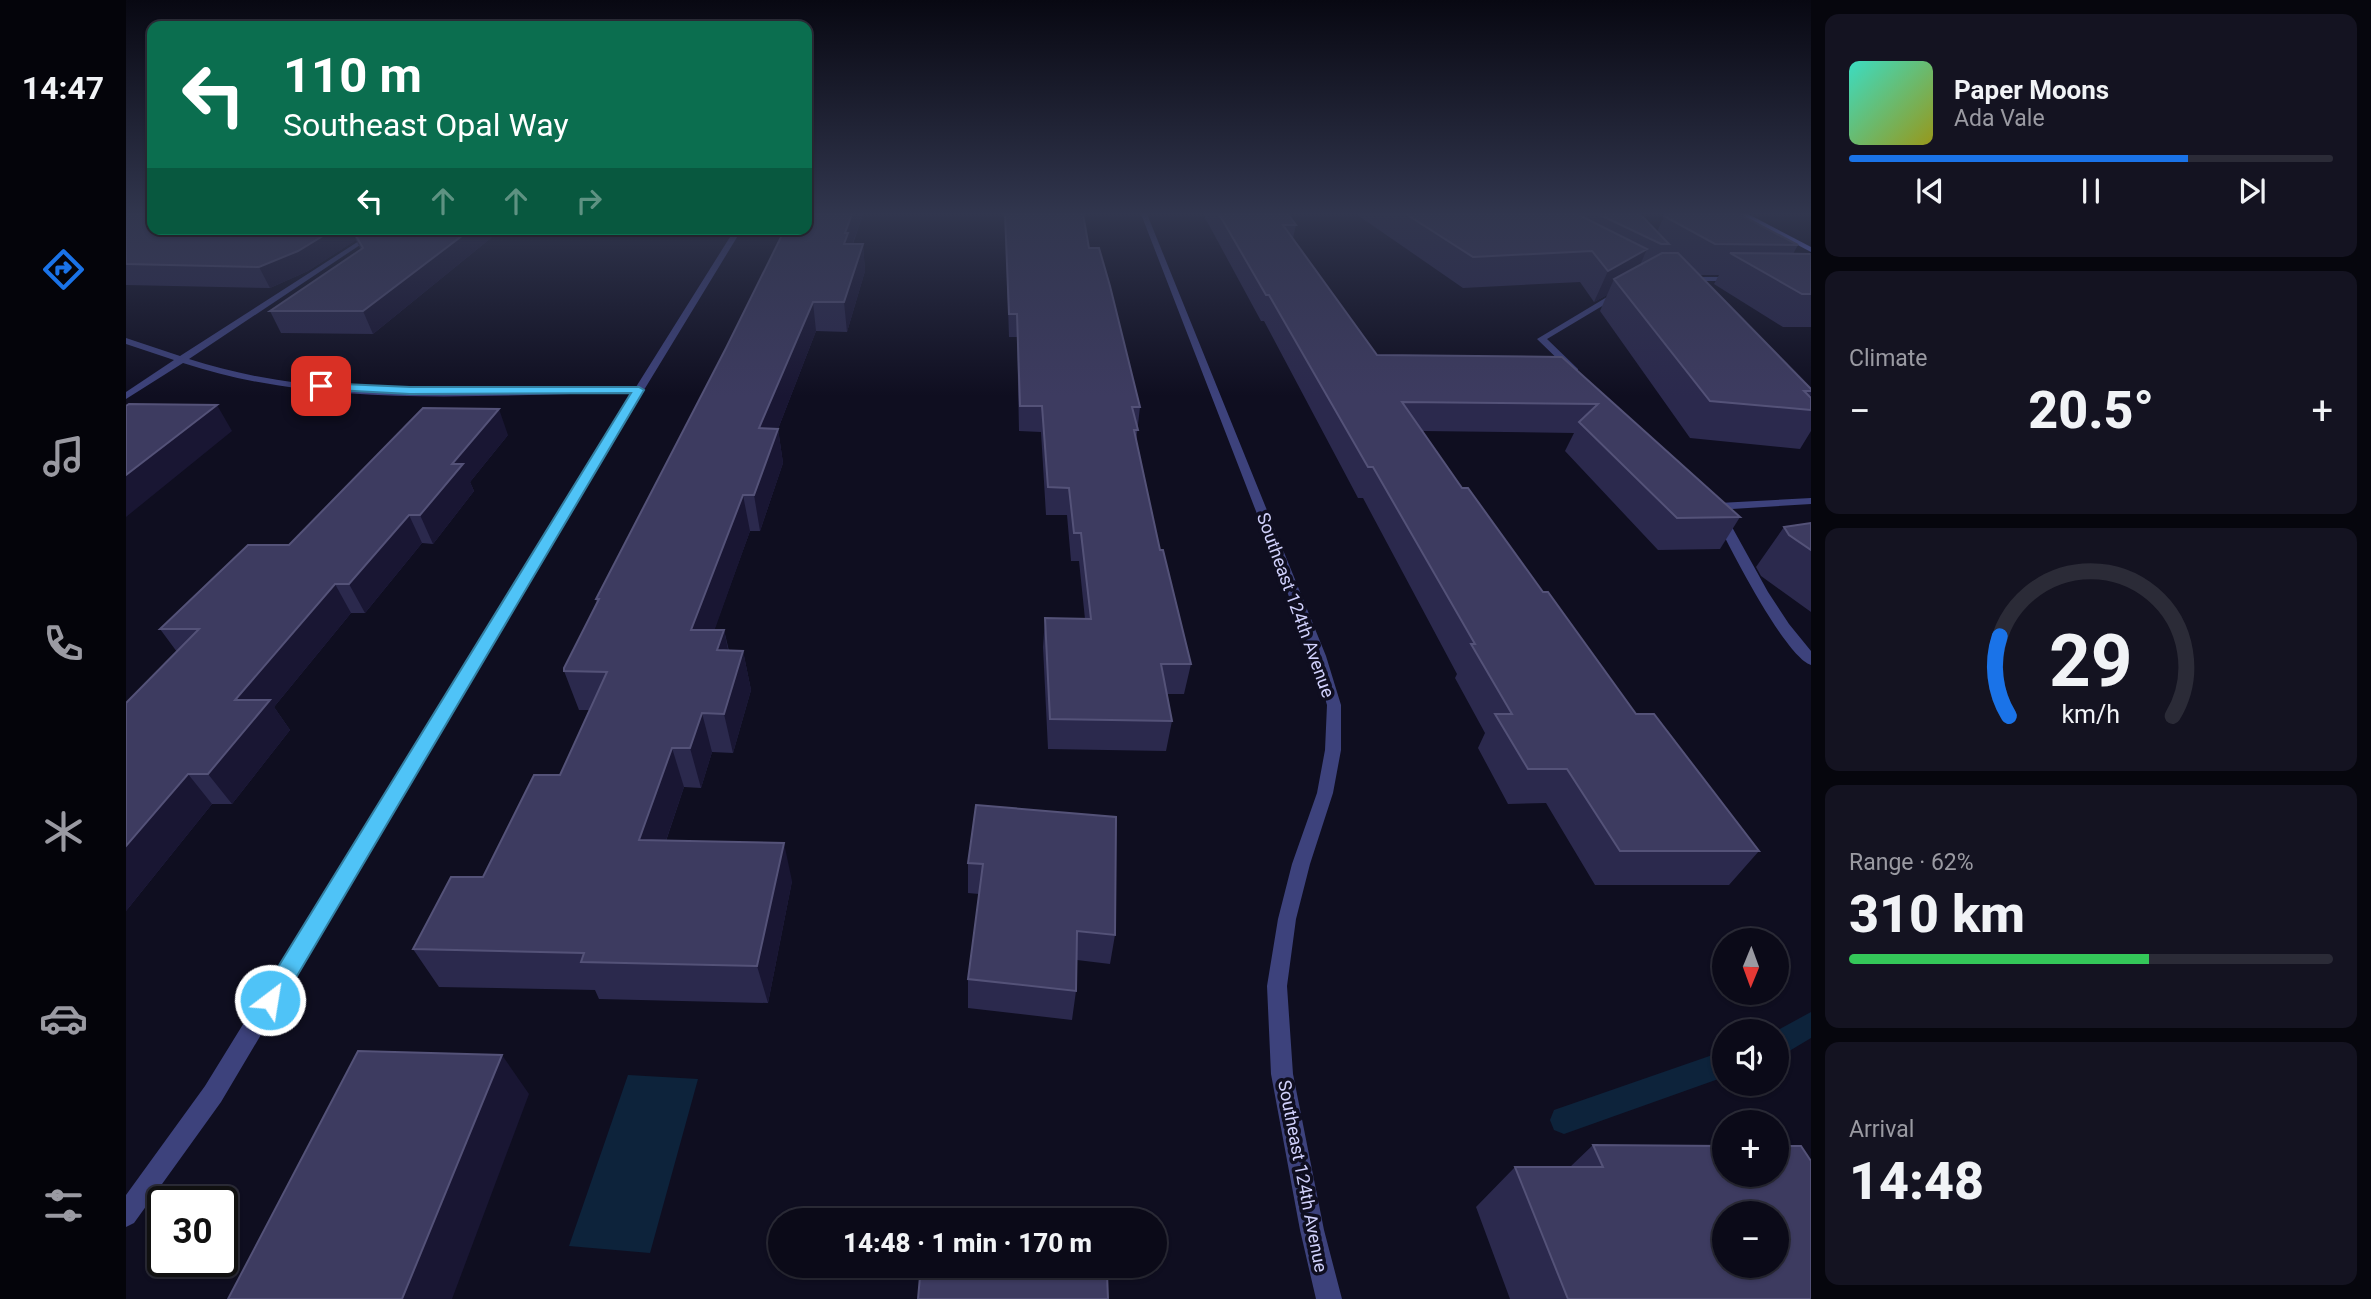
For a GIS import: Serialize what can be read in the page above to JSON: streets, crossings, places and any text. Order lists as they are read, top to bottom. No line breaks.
{"streets":{"street":["Southeast 124th Avenue"]},"north":"bottom","page":{"tabs":"14:47","turn":["110 m","Southeast Opal Way"],"song":["Paper Moons","Ada Vale"],"tile":["Climate",["Range · 62%","310 km"],["Arrival","14:48"]],"heat":["−","20.5°","+"],"map_buttons":["+","−"],"limit":"30","trip":"14:48 · 1 min · 170 m","gauge":["29","km/h"]}}
